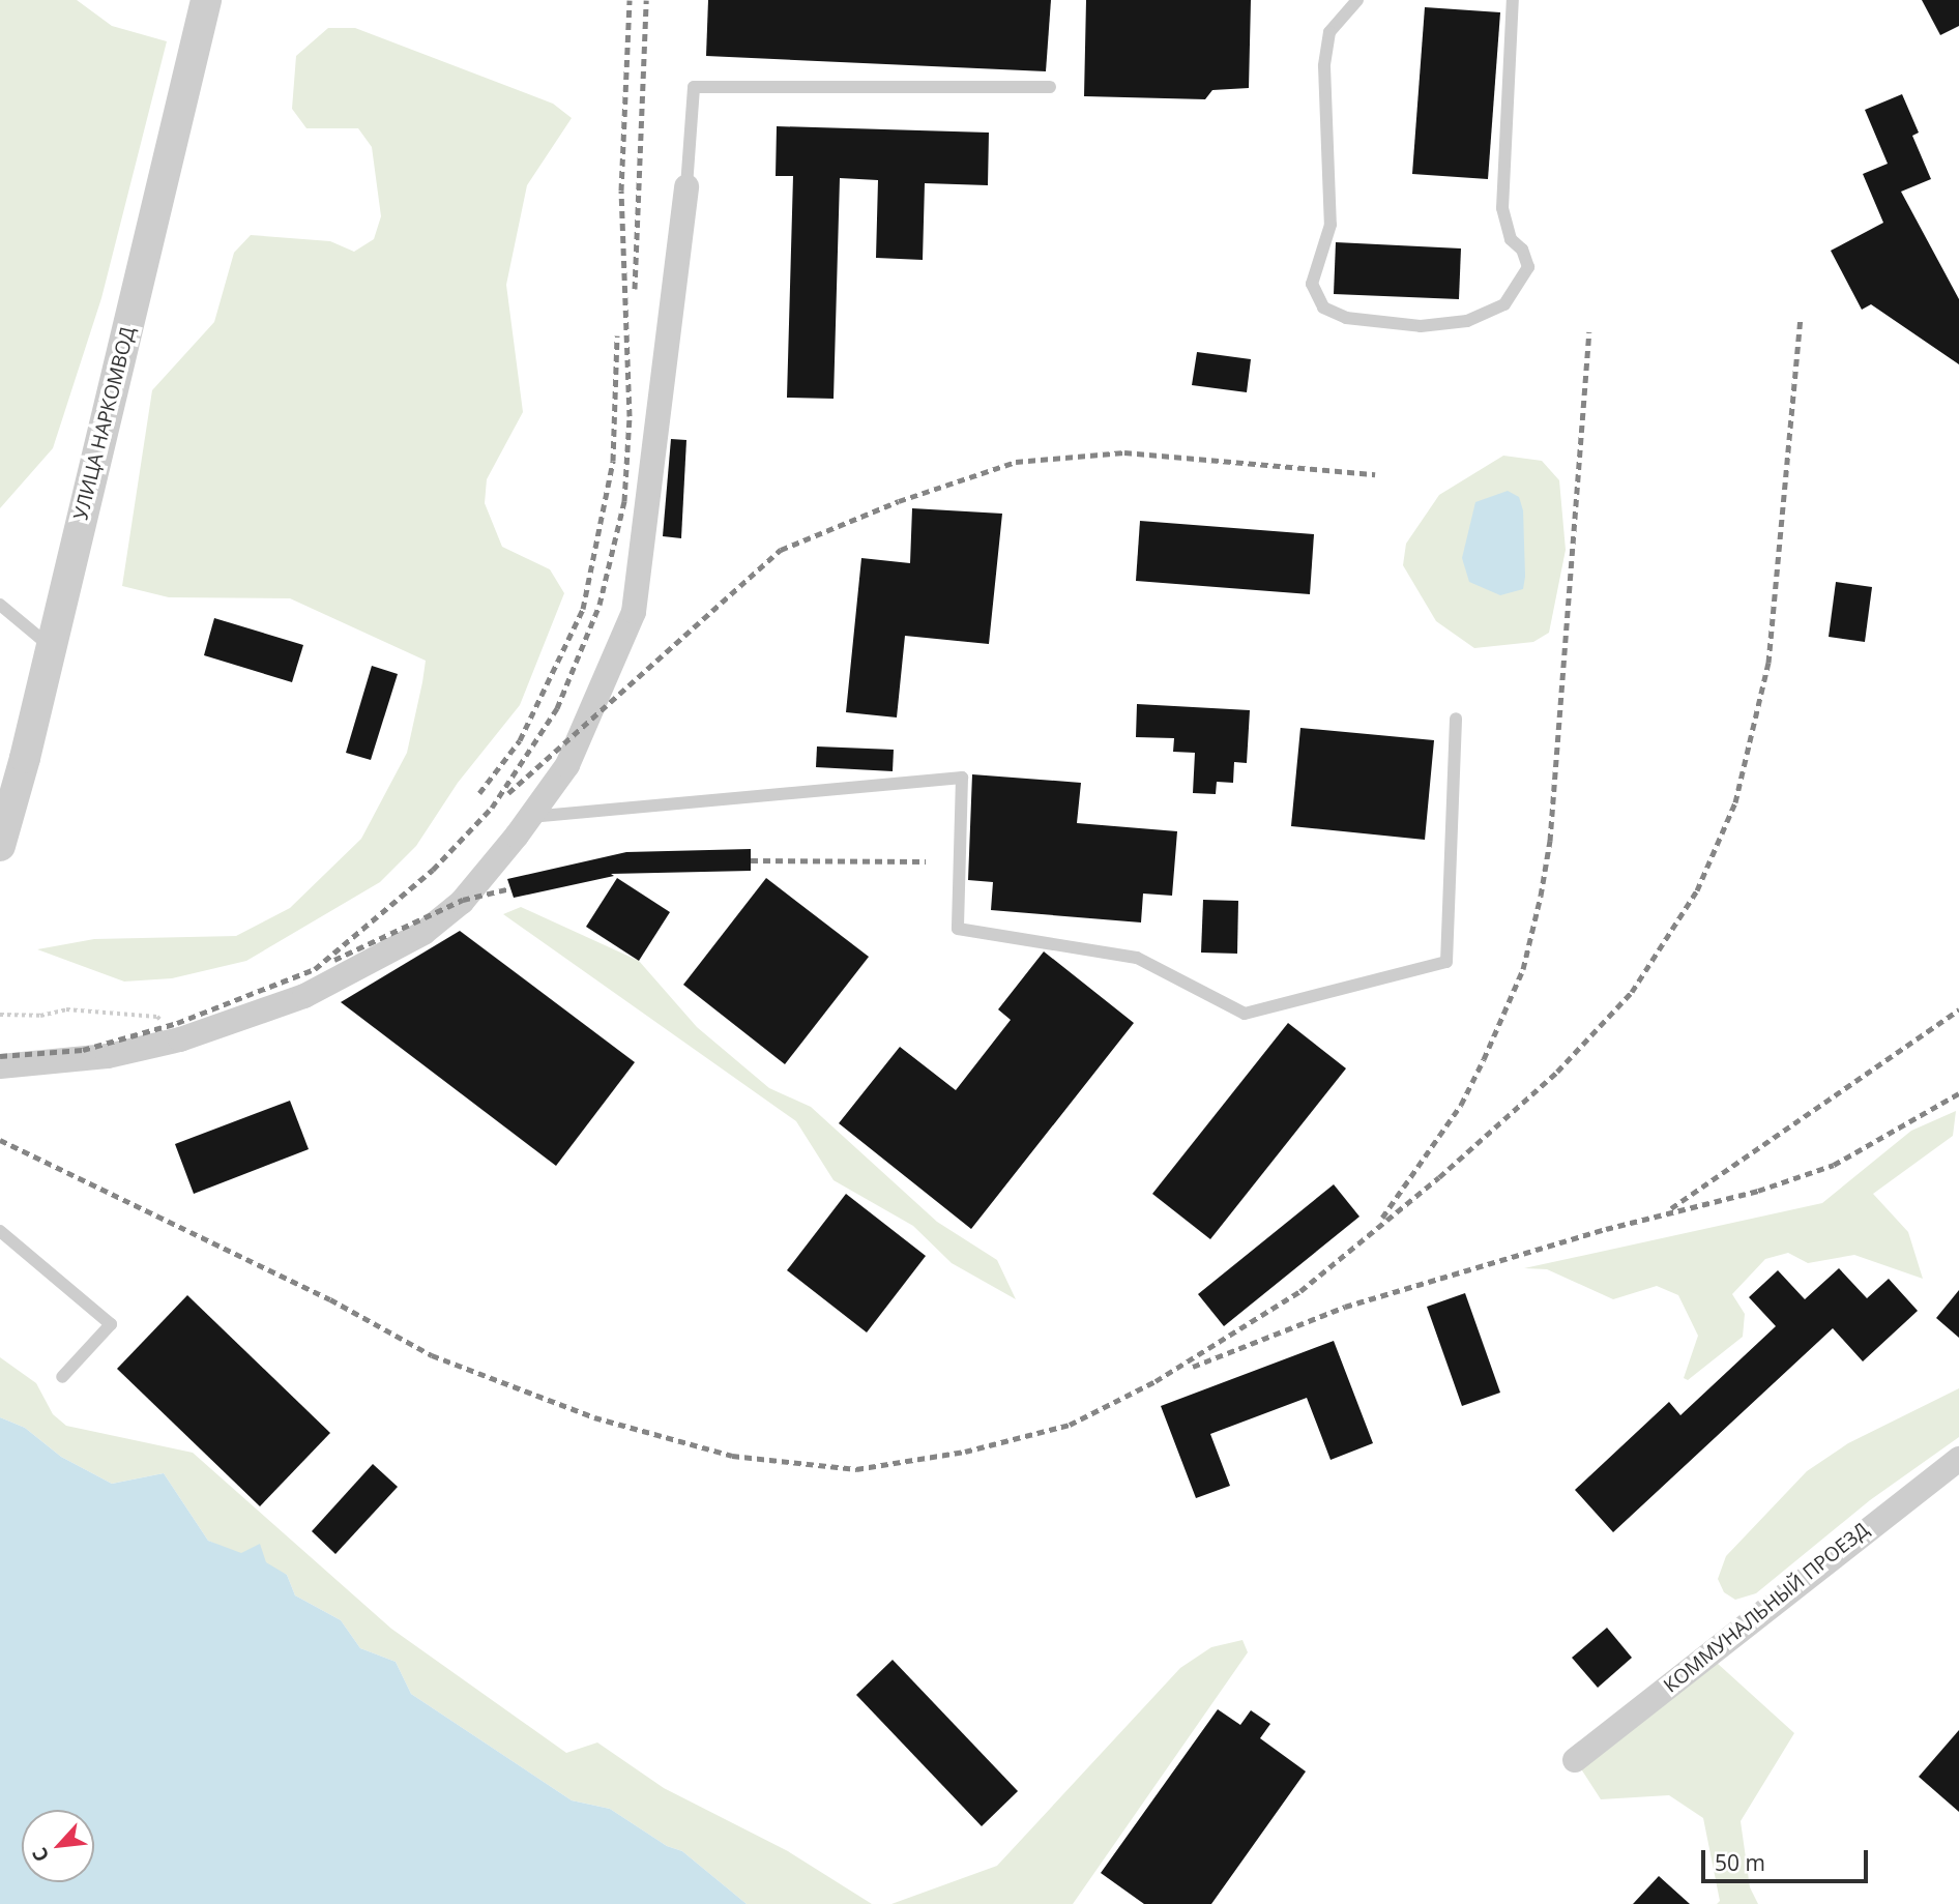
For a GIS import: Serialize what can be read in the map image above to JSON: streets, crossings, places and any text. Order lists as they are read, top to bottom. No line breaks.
{"streets":{"street":["УЛИЦА НАРКОМВОД","КОММУНАЛЬНЫЙ ПРОЕЗД"]},"scale_bar":"50 m","north":"bottom left"}
